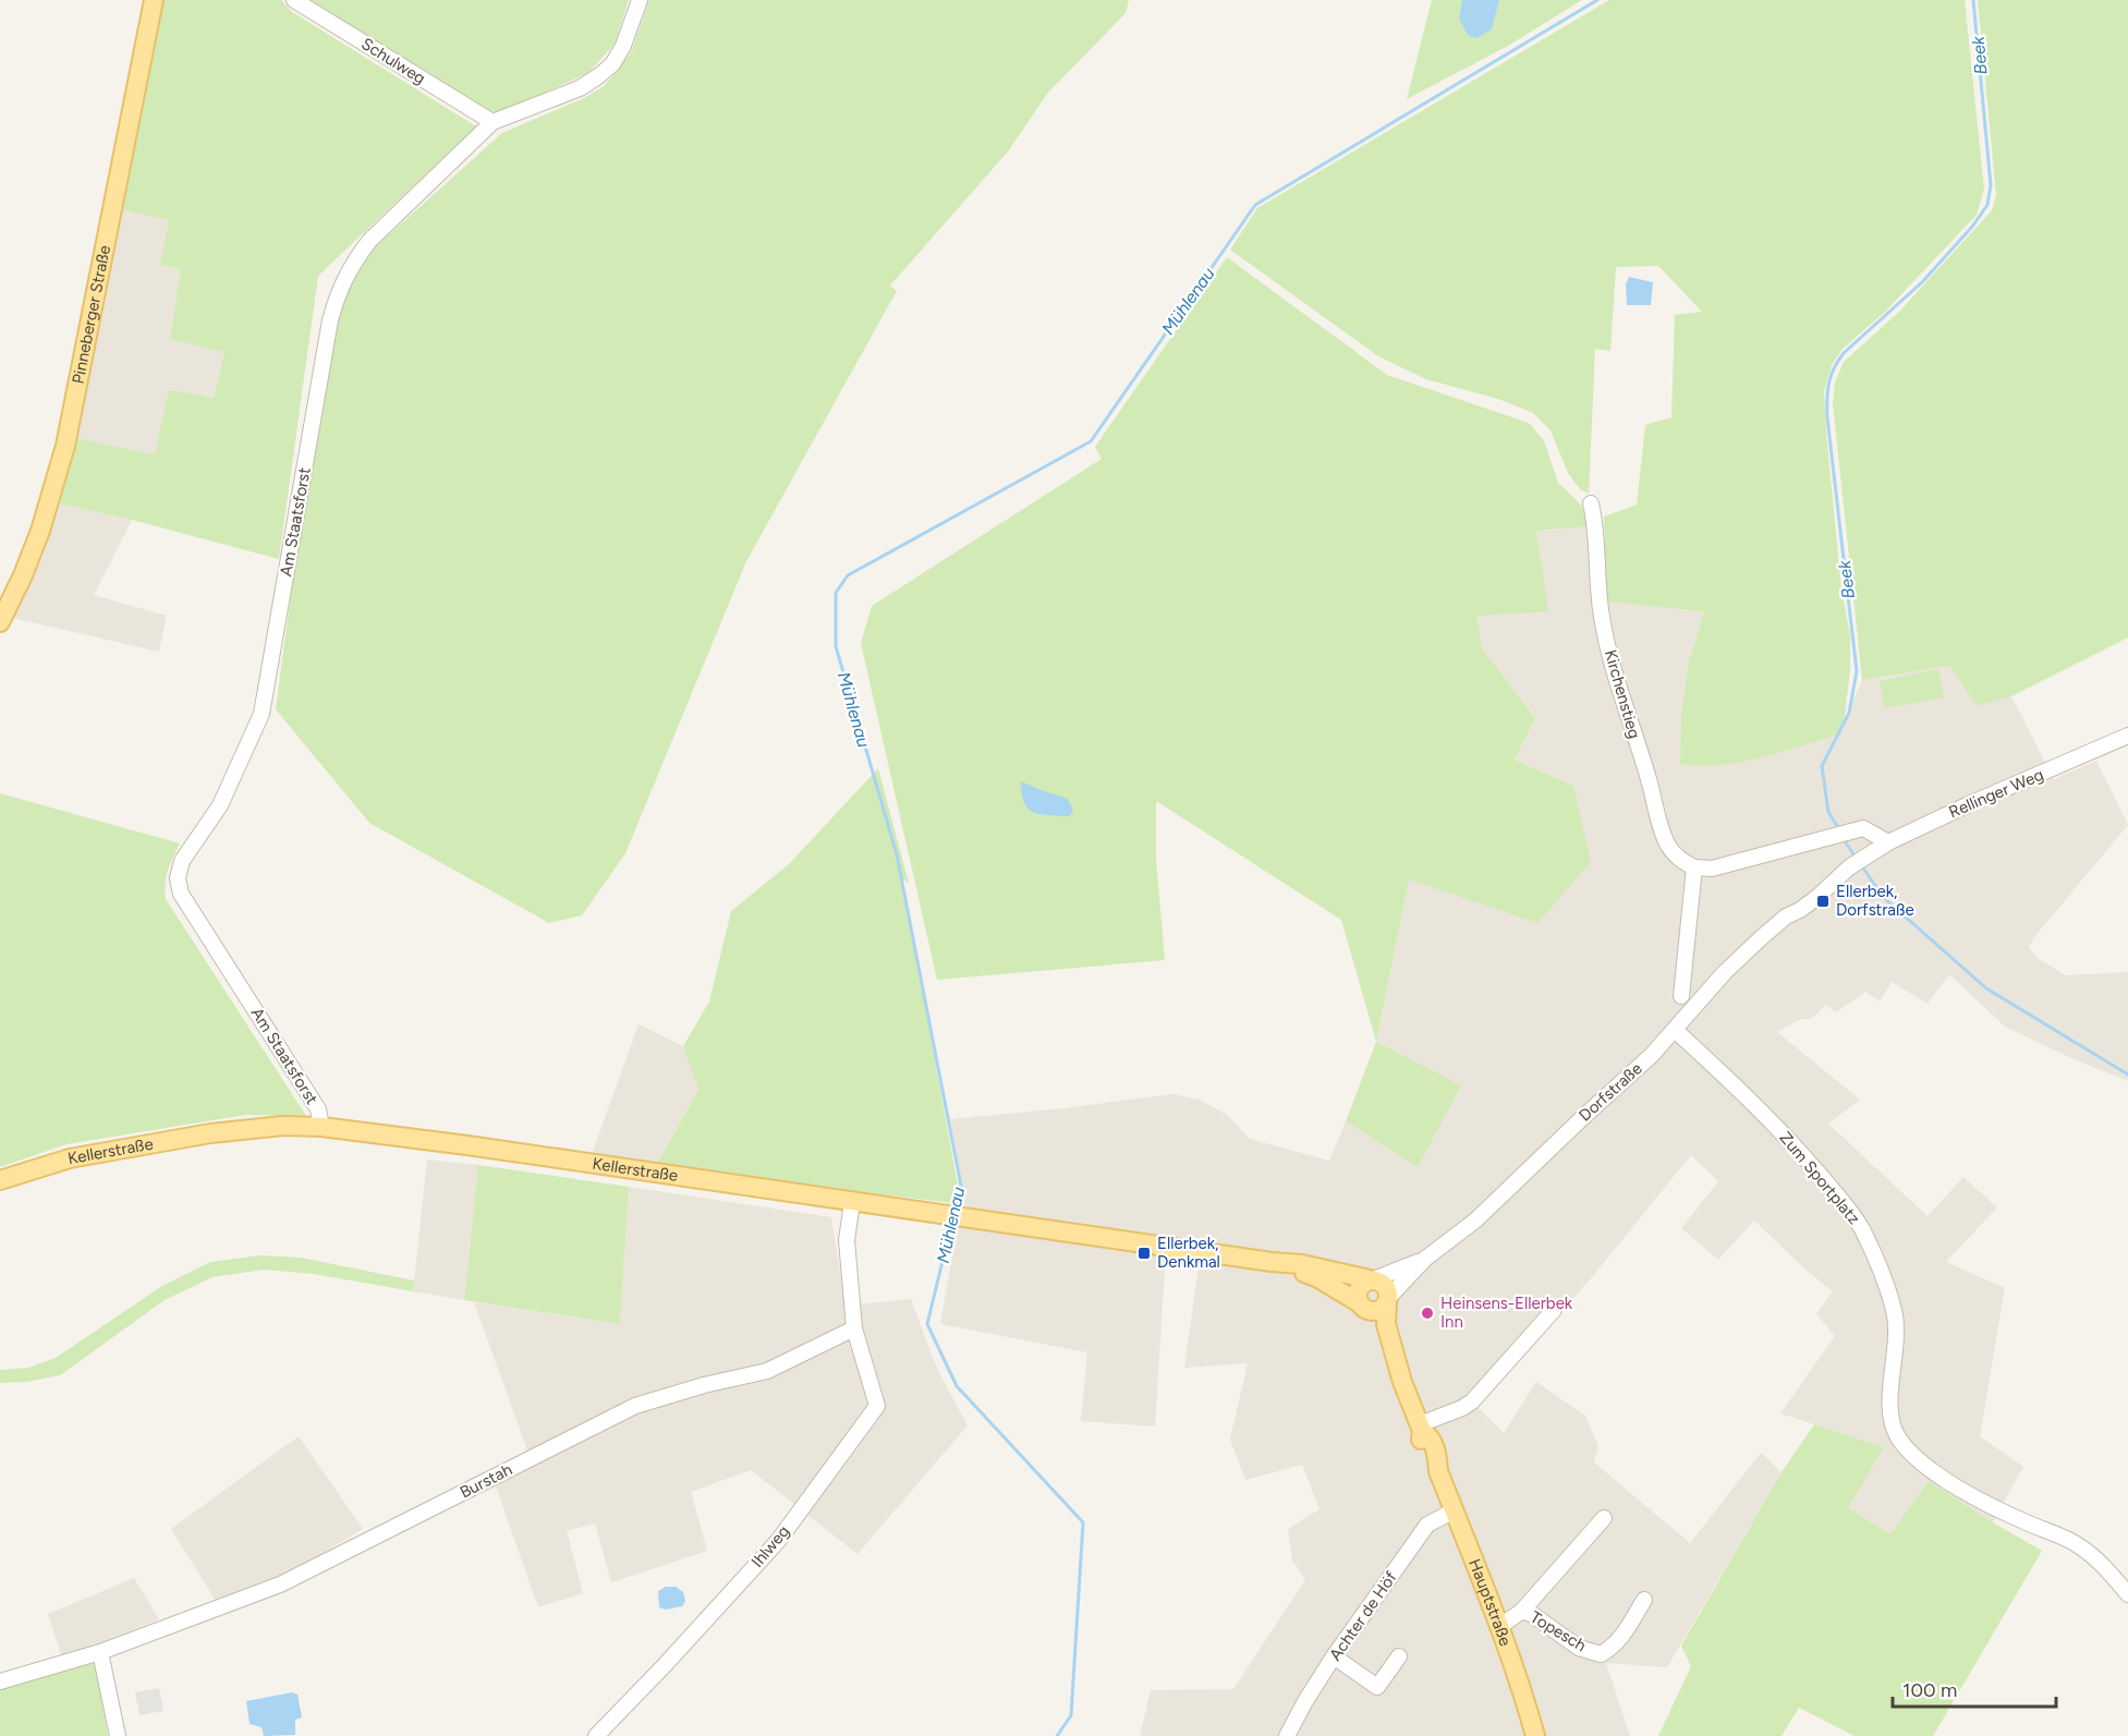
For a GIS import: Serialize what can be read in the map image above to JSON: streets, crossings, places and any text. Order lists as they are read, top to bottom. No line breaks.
{"streets":{"main road":["Pinneberger Straße","Kellerstraße","Hauptstraße"],"street":["Schulweg","Am Staatsforst","Kirchenstieg","Rellinger Weg","Dorfstraße","Zum Sportplatz","Burstah","Ihlweg","Achter de Höf","Topesch"]},"crossings":[["Schulweg","Am Staatsforst"],["Am Staatsforst","Kellerstraße"],["Rellinger Weg","Dorfstraße"],["Dorfstraße","Kellerstraße"],["Dorfstraße","Zum Sportplatz"],["Dorfstraße","Hauptstraße"],["Kellerstraße","Hauptstraße"],["Burstah","Ihlweg"],["Hauptstraße","Achter de Höf"],["Hauptstraße","Topesch"]],"water":["Beek","Mühlenau"],"places":{"transit":["Ellerbek, Dorfstraße","Ellerbek, Denkmal"],"other":["Heinsens-Ellerbek Inn"]},"scale_bar":"100 m"}
